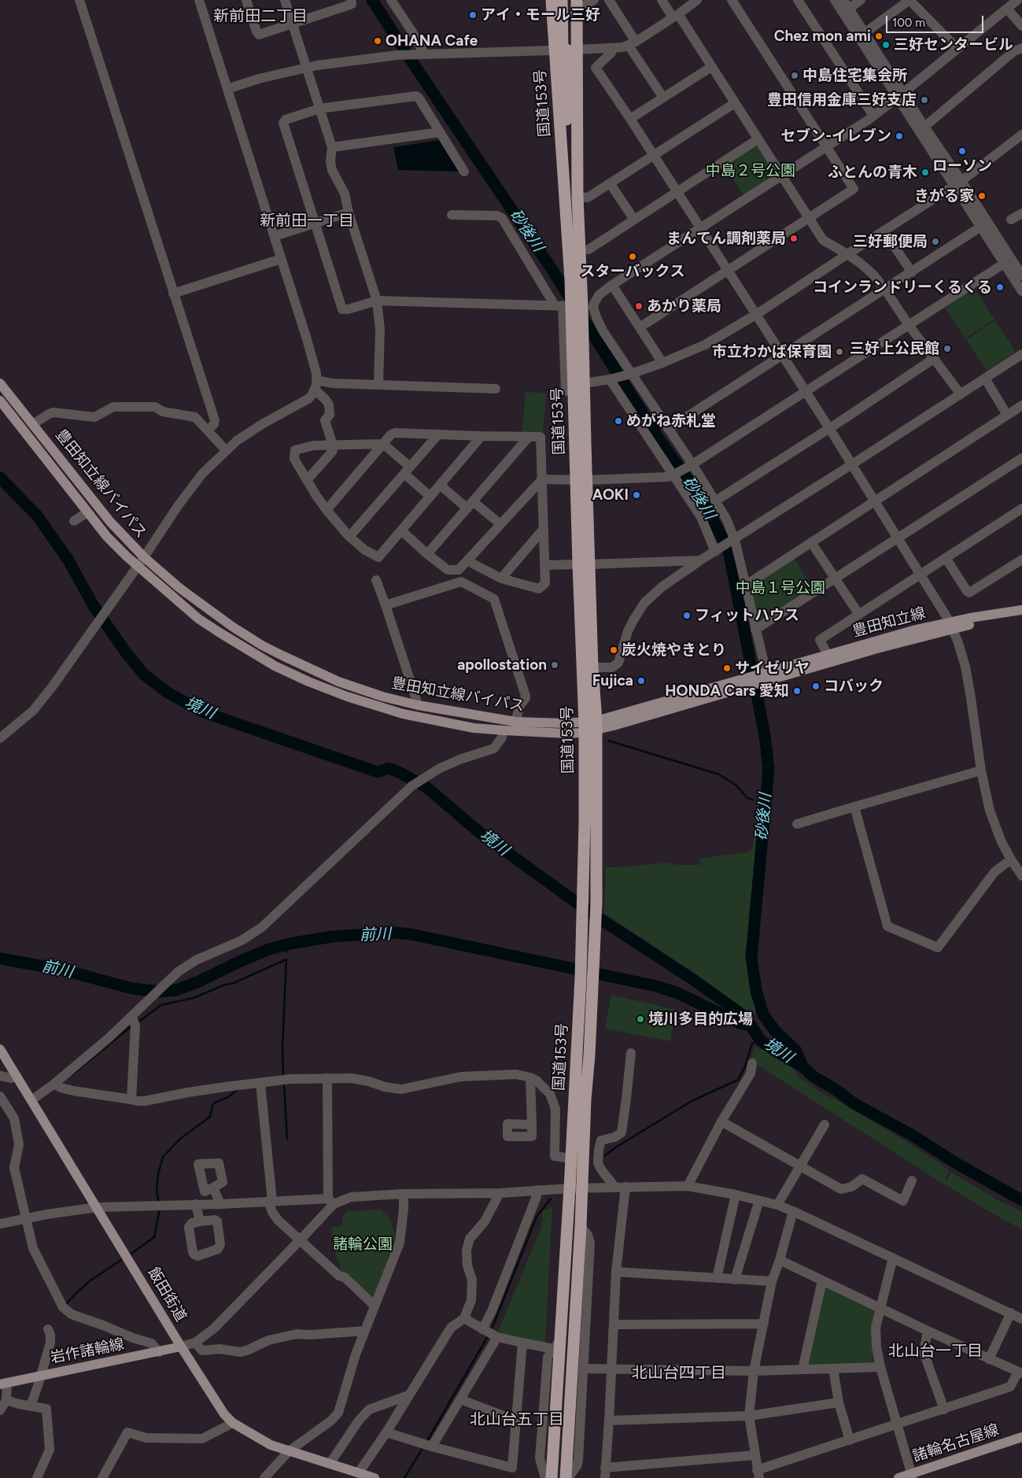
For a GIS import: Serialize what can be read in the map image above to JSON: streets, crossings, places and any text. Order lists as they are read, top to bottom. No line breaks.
{"streets":{"highway":["国道153号"],"main road":["豊田知立線バイパス","豊田知立線","飯田街道","岩作諸輪線","諸輪名古屋線"]},"crossings":[["国道153号","豊田知立線バイパス"],["豊田知立線バイパス","豊田知立線"],["飯田街道","岩作諸輪線"]],"districts":["新前田二丁目","新前田一丁目","北山台一丁目","北山台四丁目","北山台五丁目"],"water":["砂後川","境川","前川"],"parks":["中島２号公園","中島１号公園","諸輪公園"],"places":["アイ・モール三好","Chez mon ami","OHANA Cafe","三好センタービル","中島住宅集会所","豊田信用金庫三好支店","セブン-イレブン","ローソン","ふとんの青木","きがる家","まんてん調剤薬局","三好郵便局","スターバックス","コインランドリーくるくる","あかり薬局","三好上公民館","市立わかば保育園","めがね赤札堂","AOKI","フィットハウス","炭火焼やきとり","apollostation","サイゼリヤ","Fujica","コバック","HONDA Cars 愛知","境川多目的広場"],"scale_bar":"100 m"}
